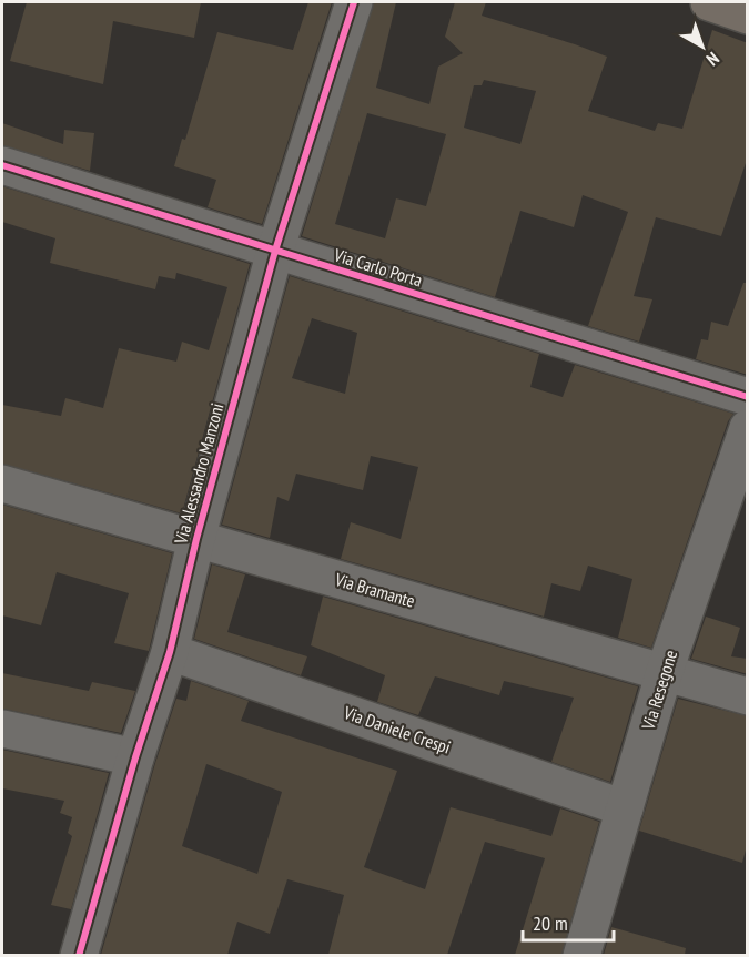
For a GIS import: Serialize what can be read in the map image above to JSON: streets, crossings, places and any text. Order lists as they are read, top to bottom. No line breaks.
{"streets":{"street":["Via Carlo Porta","Via Alessandro Manzoni","Via Bramante","Via Resegone","Via Daniele Crespi"]},"crossings":[["Via Carlo Porta","Via Alessandro Manzoni"],["Via Alessandro Manzoni","Via Bramante"],["Via Alessandro Manzoni","Via Daniele Crespi"],["Via Bramante","Via Resegone"],["Via Resegone","Via Daniele Crespi"]],"scale_bar":"20 m","north":"bottom right"}
